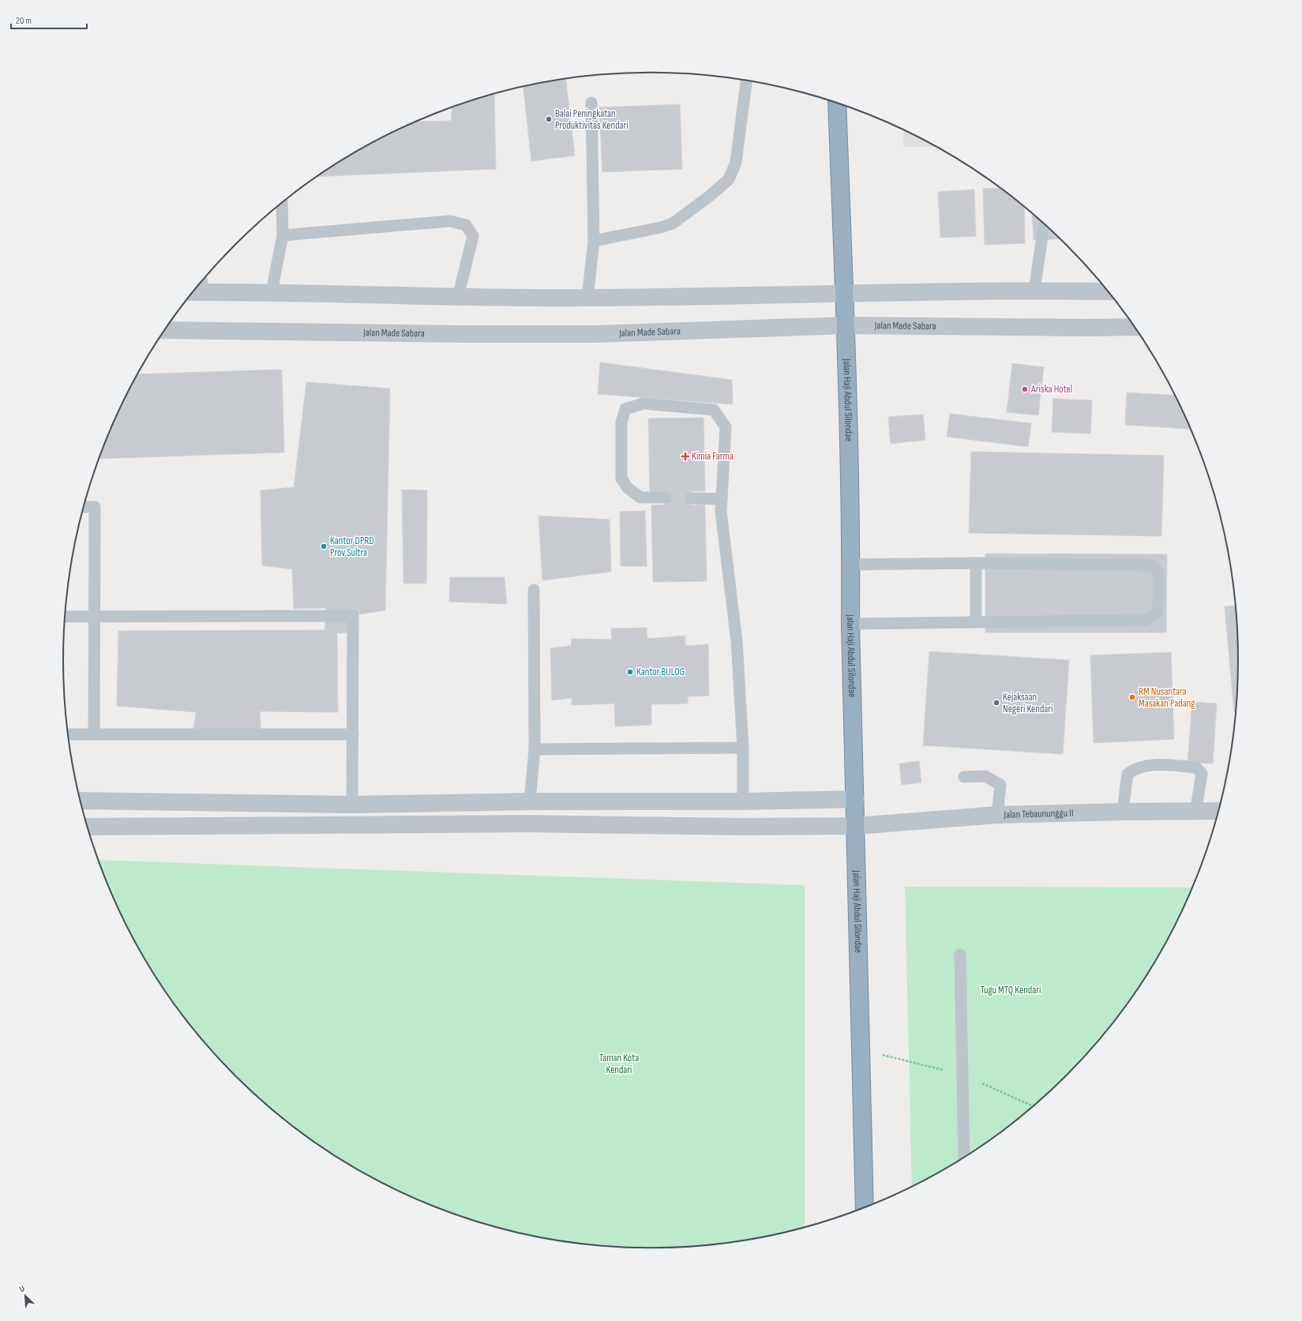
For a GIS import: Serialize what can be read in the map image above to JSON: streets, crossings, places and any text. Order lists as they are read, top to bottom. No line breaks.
{"streets":{"highway":["Jalan Haji Abdul Silondae"],"street":["Jalan Made Sabara","Jalan Tebaununggu II"]},"crossings":[["Jalan Made Sabara","Jalan Haji Abdul Silondae"],["Jalan Haji Abdul Silondae","Jalan Tebaununggu II"]],"parks":["Tugu MTQ Kendari","Taman Kota Kendari"],"places":{"other":["Balai Peningkatan Produktivitas Kendari","Ariska Hotel","Kantor DPRD Prov.Sultra","Kantor BULOG","RM Nusantara Masakan Padang","Kejaksaan Negeri Kendari"],"health":["Kimia Farma"]},"scale_bar":"20 m","north":"top left"}
